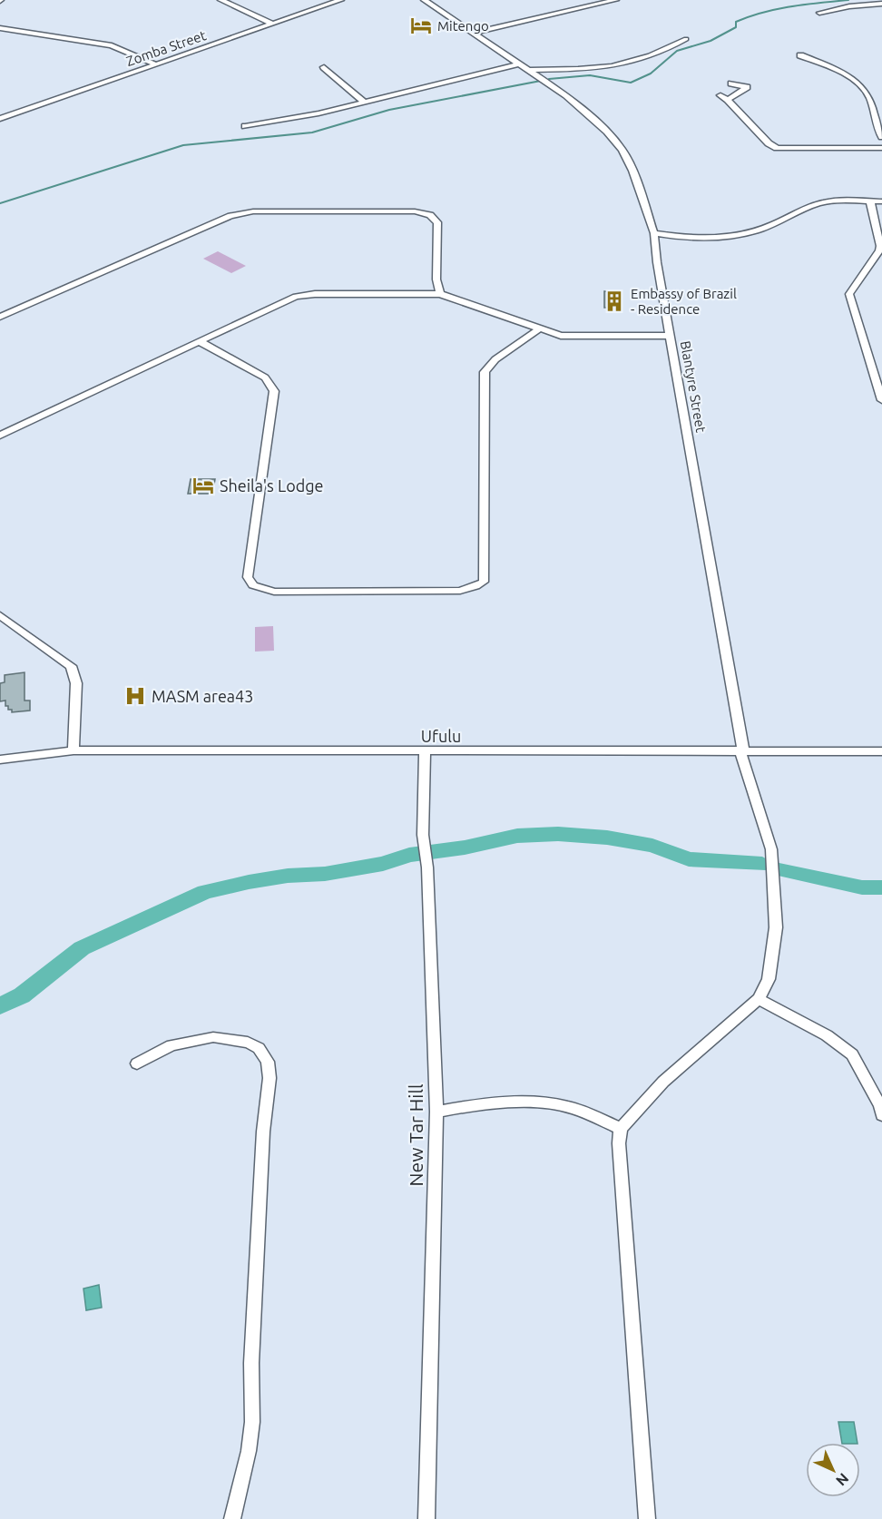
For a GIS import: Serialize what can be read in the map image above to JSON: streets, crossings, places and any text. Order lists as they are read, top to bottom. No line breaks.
{"streets":{"street":["Zomba Street","Blantyre Street","Ufulu","New Tar Hill"]},"crossings":[["Blantyre Street","Ufulu"],["Ufulu","New Tar Hill"]],"places":{"hotel":["Mitengo","Sheila's Lodge"],"building":["Embassy of Brazil - Residence"],"hospital":["MASM area43"]},"north":"bottom right"}
